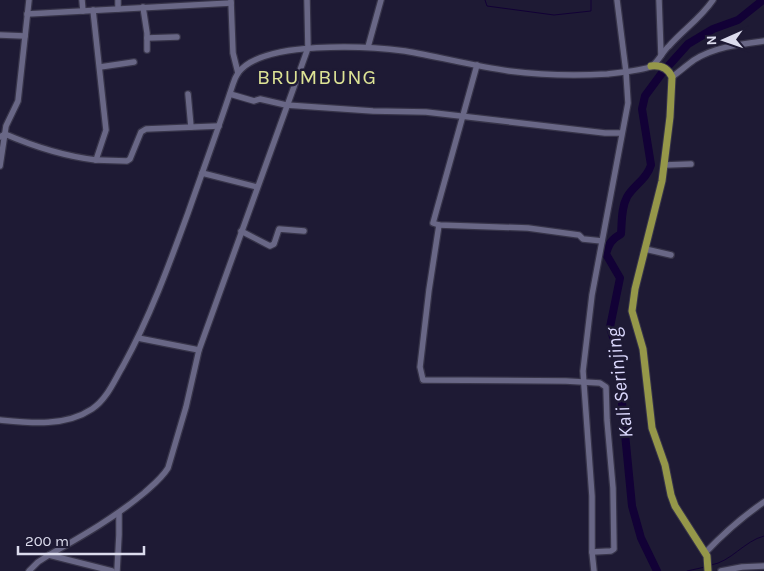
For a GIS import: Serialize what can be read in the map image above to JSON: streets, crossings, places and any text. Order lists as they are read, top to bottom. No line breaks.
{"districts":["BRUMBUNG"],"water":["Kali Serinjing"],"scale_bar":"200 m","north":"left"}
